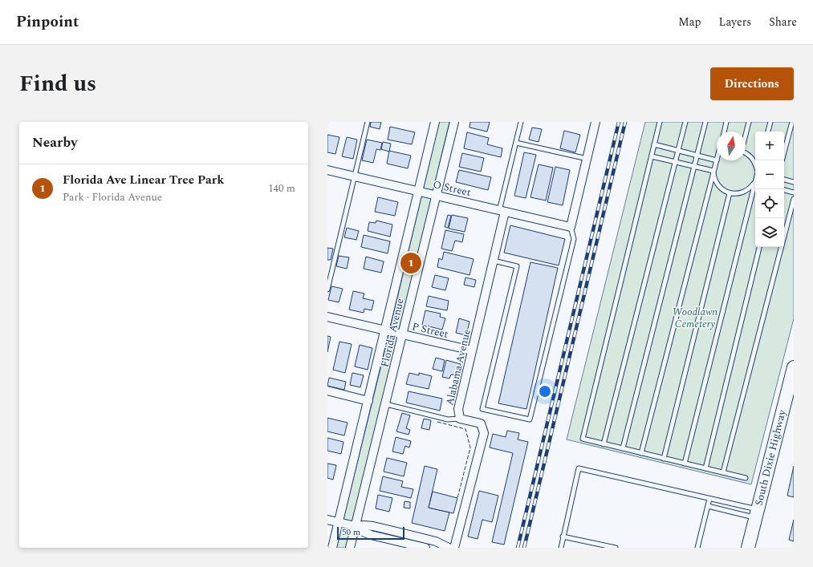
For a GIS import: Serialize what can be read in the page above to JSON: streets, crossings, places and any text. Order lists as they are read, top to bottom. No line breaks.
{"streets":{"main road":["South Dixie Highway"],"street":["O Street","P Street","Florida Avenue","Alabama Avenue"]},"crossings":[["O Street","Florida Avenue"],["O Street","Alabama Avenue"],["P Street","Florida Avenue"],["P Street","Alabama Avenue"]],"parks":["Woodlawn Cemetery"],"scale_bar":"50 m","north":"top","page":{"header":"Pinpoint","nav":["Map","Layers","Share"],"title":"Find us","buttons":"Directions","heading":"Nearby","map_buttons":["+","−"],"list":[{"mark":"1","name":"Florida Ave Linear Tree Park","note":"Park · Florida Avenue","value":"140 m"}],"pins":"1","scale":"50 m"}}
